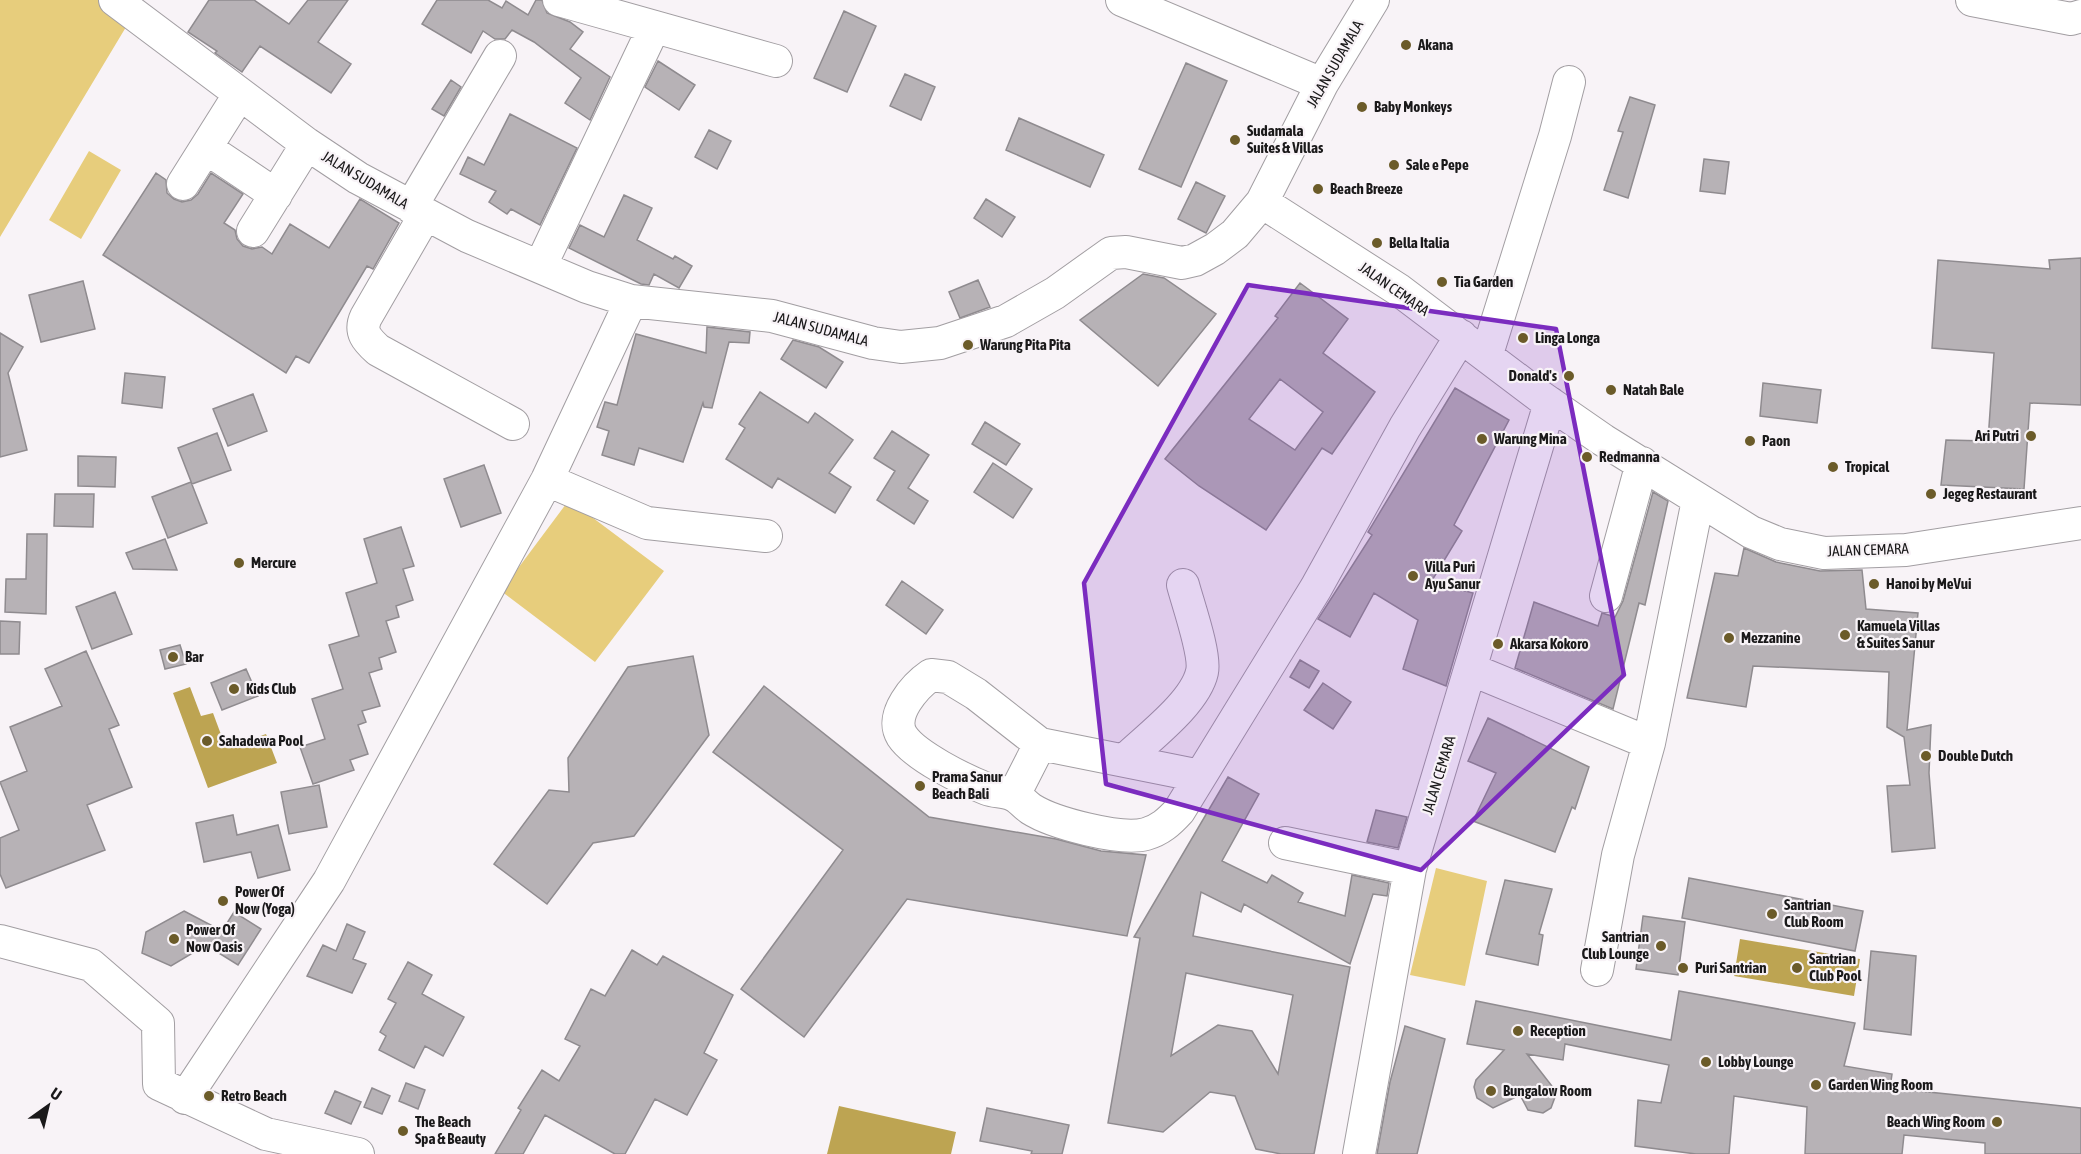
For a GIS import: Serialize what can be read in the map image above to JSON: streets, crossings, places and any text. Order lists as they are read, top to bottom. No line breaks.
{"streets":{"street":["JALAN SUDAMALA","JALAN CEMARA"]},"crossings":[["JALAN SUDAMALA","JALAN CEMARA"]],"places":["Akana","Baby Monkeys","Sudamala Suites & Villas","Sale e Pepe","Beach Breeze","Bella Italia","Tia Garden","Linga Longa","Warung Pita Pita","Donald's","Natah Bale","Ari Putri","Warung Mina","Paon","Redmanna","Tropical","Jegeg Restaurant","Mercure","Villa Puri Ayu Sanur","Hanoi by MeVui","Kamuela Villas & Suites Sanur","Mezzanine","Akarsa Kokoro","Bar","Kids Club","Sahadewa Pool","Double Dutch","Prama Sanur Beach Bali","Power Of Now (Yoga)","Santrian Club Room","Power Of Now Oasis","Santrian Club Lounge","Puri Santrian","Santrian Club Pool","Reception","Lobby Lounge","Garden Wing Room","Bungalow Room","Retro Beach","Beach Wing Room","The Beach Spa & Beauty"],"north":"top right"}
